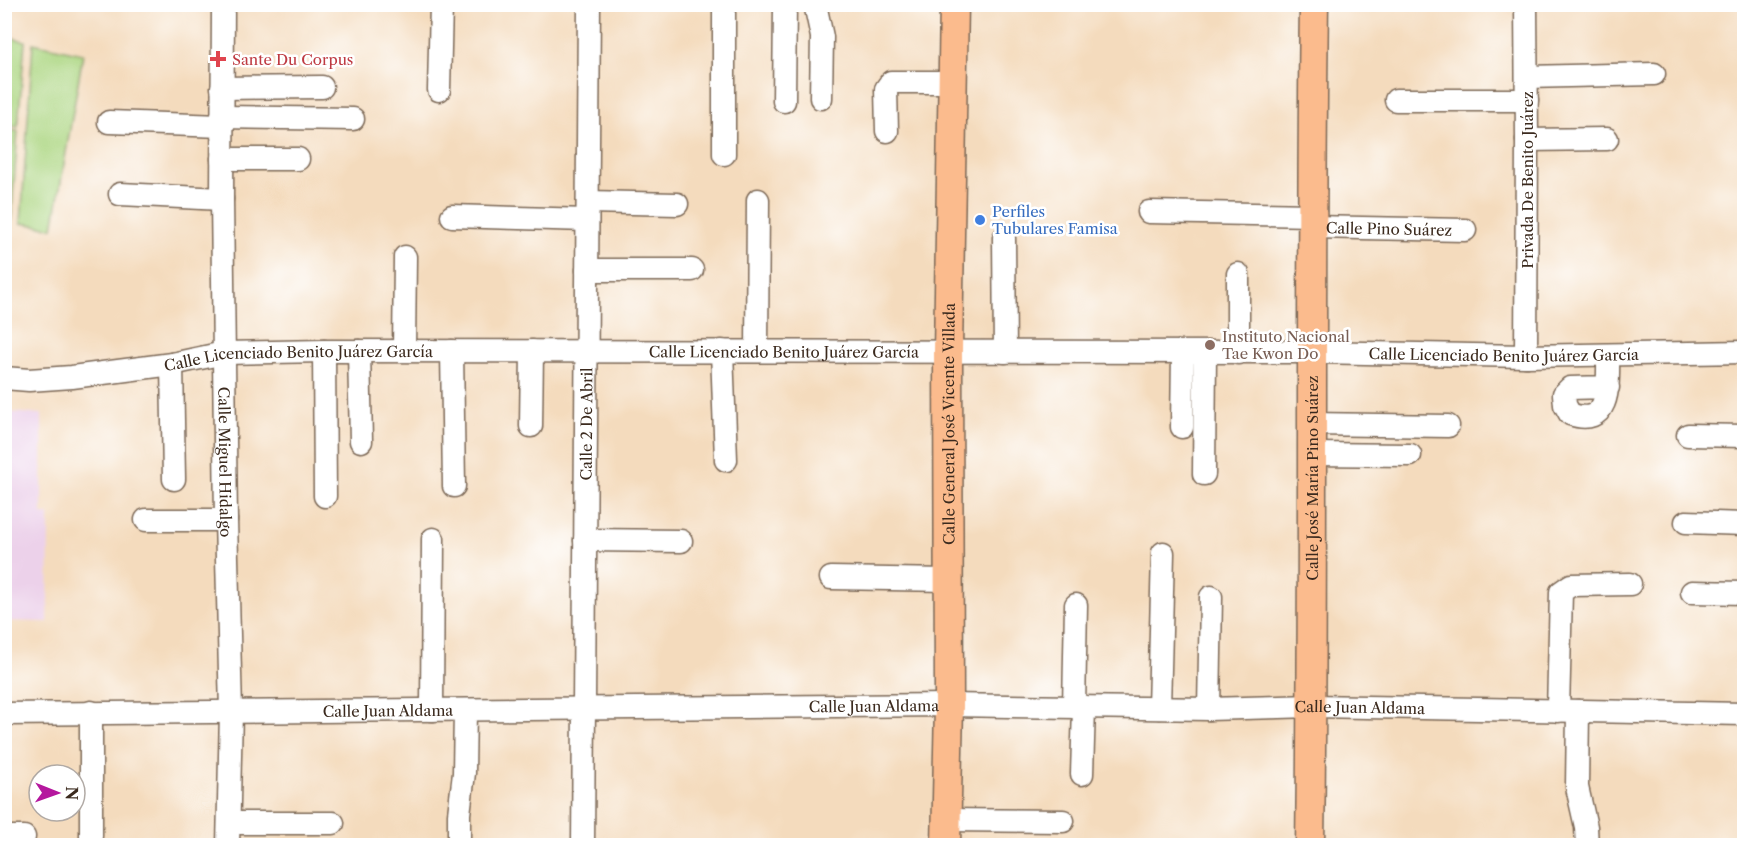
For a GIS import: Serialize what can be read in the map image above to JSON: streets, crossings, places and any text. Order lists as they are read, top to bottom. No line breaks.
{"streets":{"main road":["Calle General José Vicente Villada","Calle José María Pino Suárez"],"street":["Privada De Benito Juárez","Calle Pino Suárez","Calle Licenciado Benito Juárez García","Calle 2 De Abril","Calle Miguel Hidalgo","Calle Juan Aldama"]},"crossings":[["Privada De Benito Juárez","Calle Licenciado Benito Juárez García"],["Calle Pino Suárez","Calle José María Pino Suárez"],["Calle Licenciado Benito Juárez García","Calle 2 De Abril"],["Calle Licenciado Benito Juárez García","Calle General José Vicente Villada"],["Calle Licenciado Benito Juárez García","Calle Miguel Hidalgo"],["Calle Licenciado Benito Juárez García","Calle José María Pino Suárez"],["Calle 2 De Abril","Calle Juan Aldama"],["Calle General José Vicente Villada","Calle Juan Aldama"],["Calle Miguel Hidalgo","Calle Juan Aldama"],["Calle José María Pino Suárez","Calle Juan Aldama"]],"places":{"health":["Sante Du Corpus"],"other":["Perfiles Tubulares Famisa","Instituto Nacional Tae Kwon Do"]},"north":"right"}
